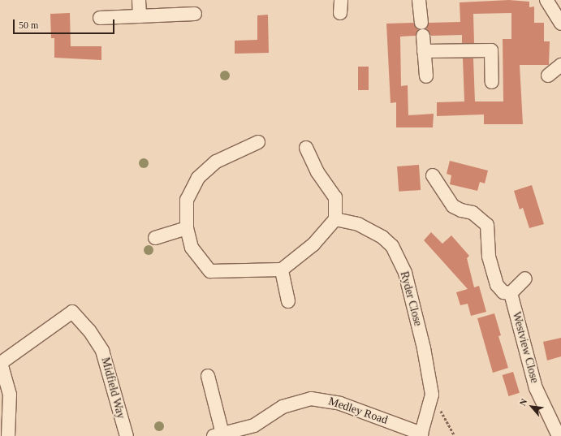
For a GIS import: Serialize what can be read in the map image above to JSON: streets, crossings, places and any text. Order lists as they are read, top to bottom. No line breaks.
{"streets":{"street":["Ryder Close","Westview Close","Midfield Way","Medley Road"]},"crossings":[["Ryder Close","Medley Road"]],"scale_bar":"50 m","north":"top left"}
